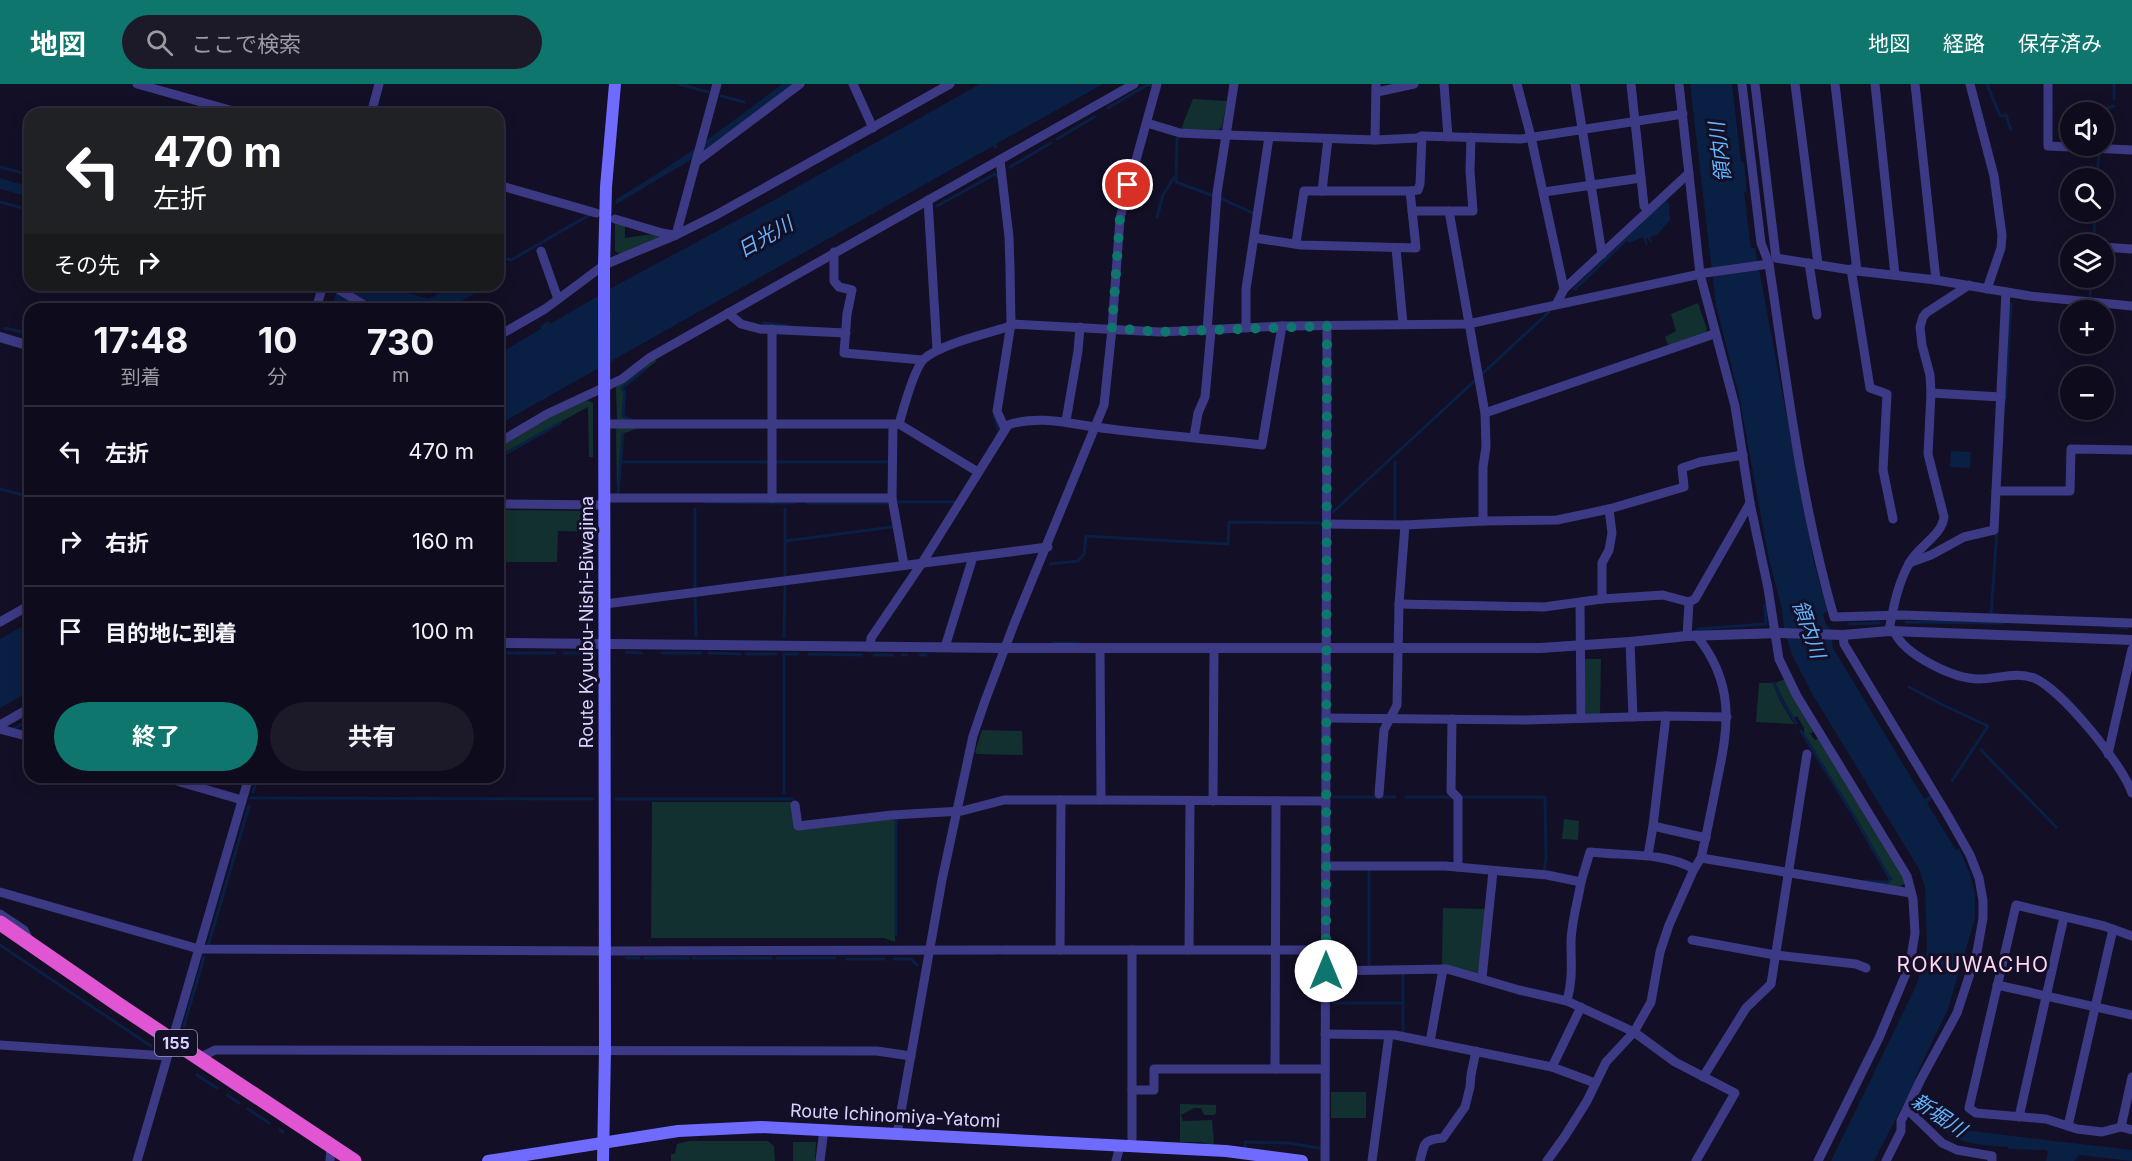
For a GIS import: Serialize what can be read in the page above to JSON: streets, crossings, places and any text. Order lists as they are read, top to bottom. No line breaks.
{"streets":{"highway":["155"],"main road":["Route Kyuubu-Nishi-Biwajima","Route Ichinomiya-Yatomi"]},"crossings":[["Route Kyuubu-Nishi-Biwajima","Route Ichinomiya-Yatomi"]],"districts":["ROKUWACHO"],"water":["領内川","日光川","新堀川"],"page":{"header":"地図","search":"ここで検索","nav":["地図","経路","保存済み"],"map_buttons":["+","−"],"turn":["470 m","左折"],"then":"その先","eta":["17:48","到着","10","分","730","m"],"list":[{"name":"左折","value":"470 m"},{"name":"右折","value":"160 m"},{"name":"目的地に到着","value":"100 m"}],"buttons":["終了","共有"]}}
